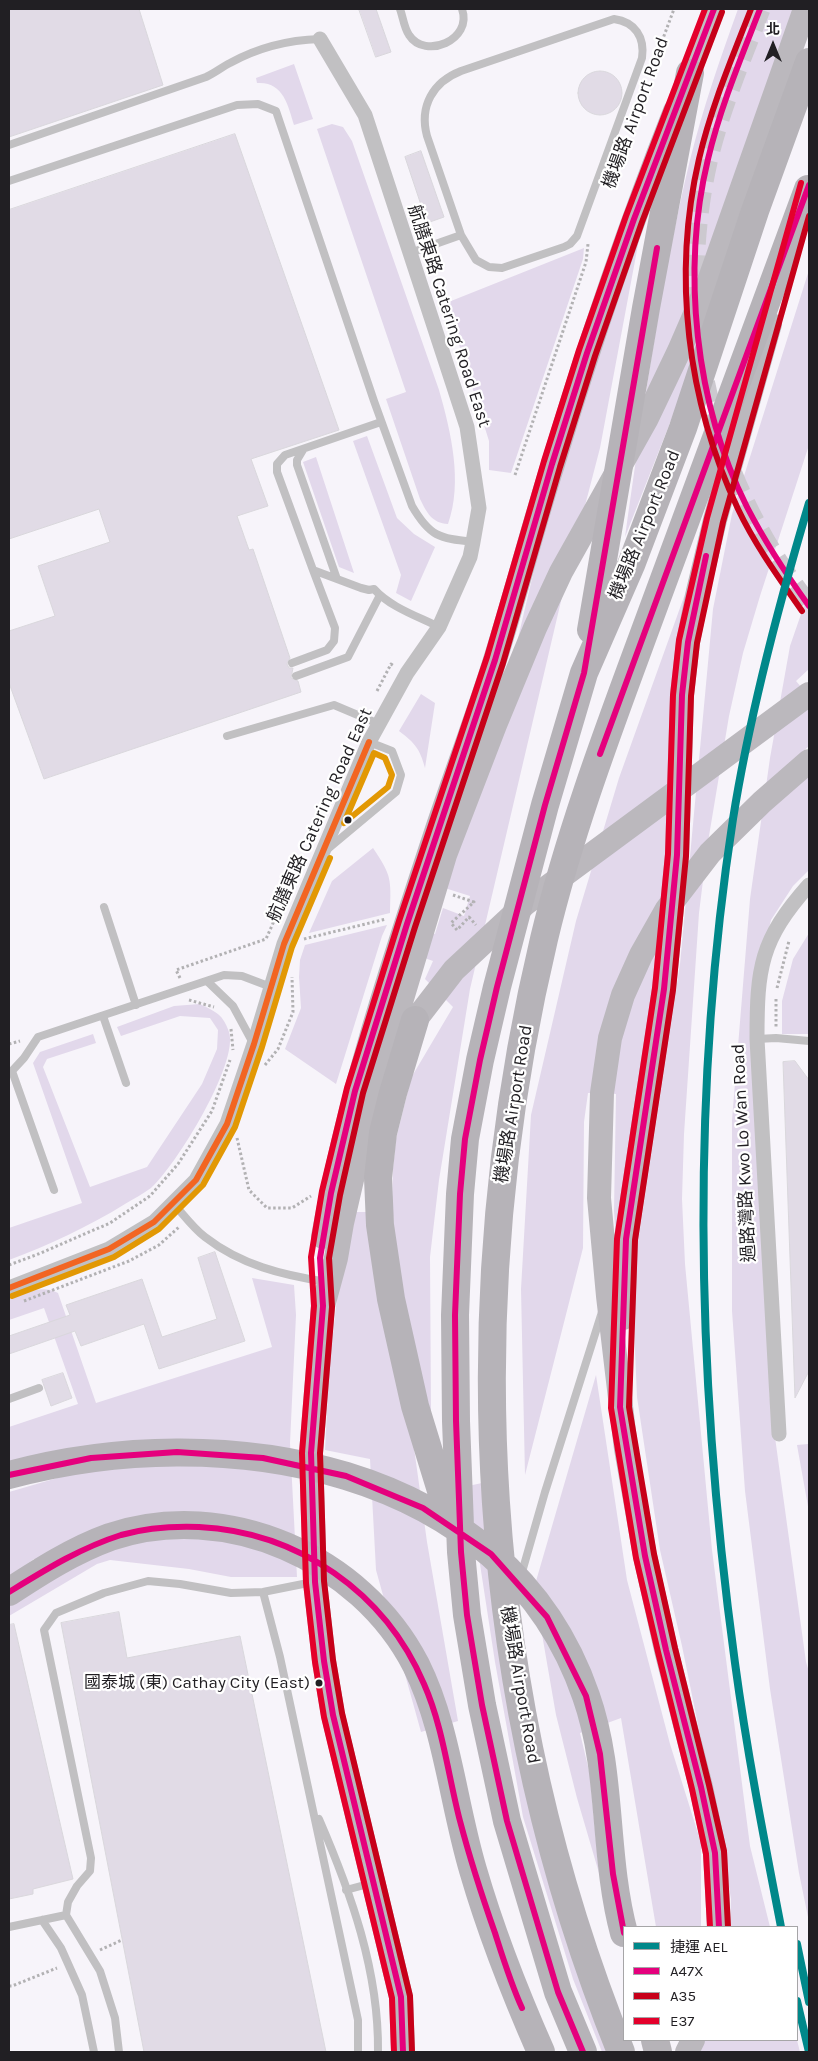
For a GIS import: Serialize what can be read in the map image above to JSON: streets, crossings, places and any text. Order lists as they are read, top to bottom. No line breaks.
{"streets":{"highway":["機場路 Airport Road"],"street":["航膳東路 Catering Road East","過路灣路 Kwo Lo Wan Road"]},"places":["國泰城 (東) Cathay City (East)"],"lines":["transit line A47X","transit line A35","transit line E37","metro line AEL"],"legend":["捷運 AEL","A47X","A35","E37"],"north":"top"}
